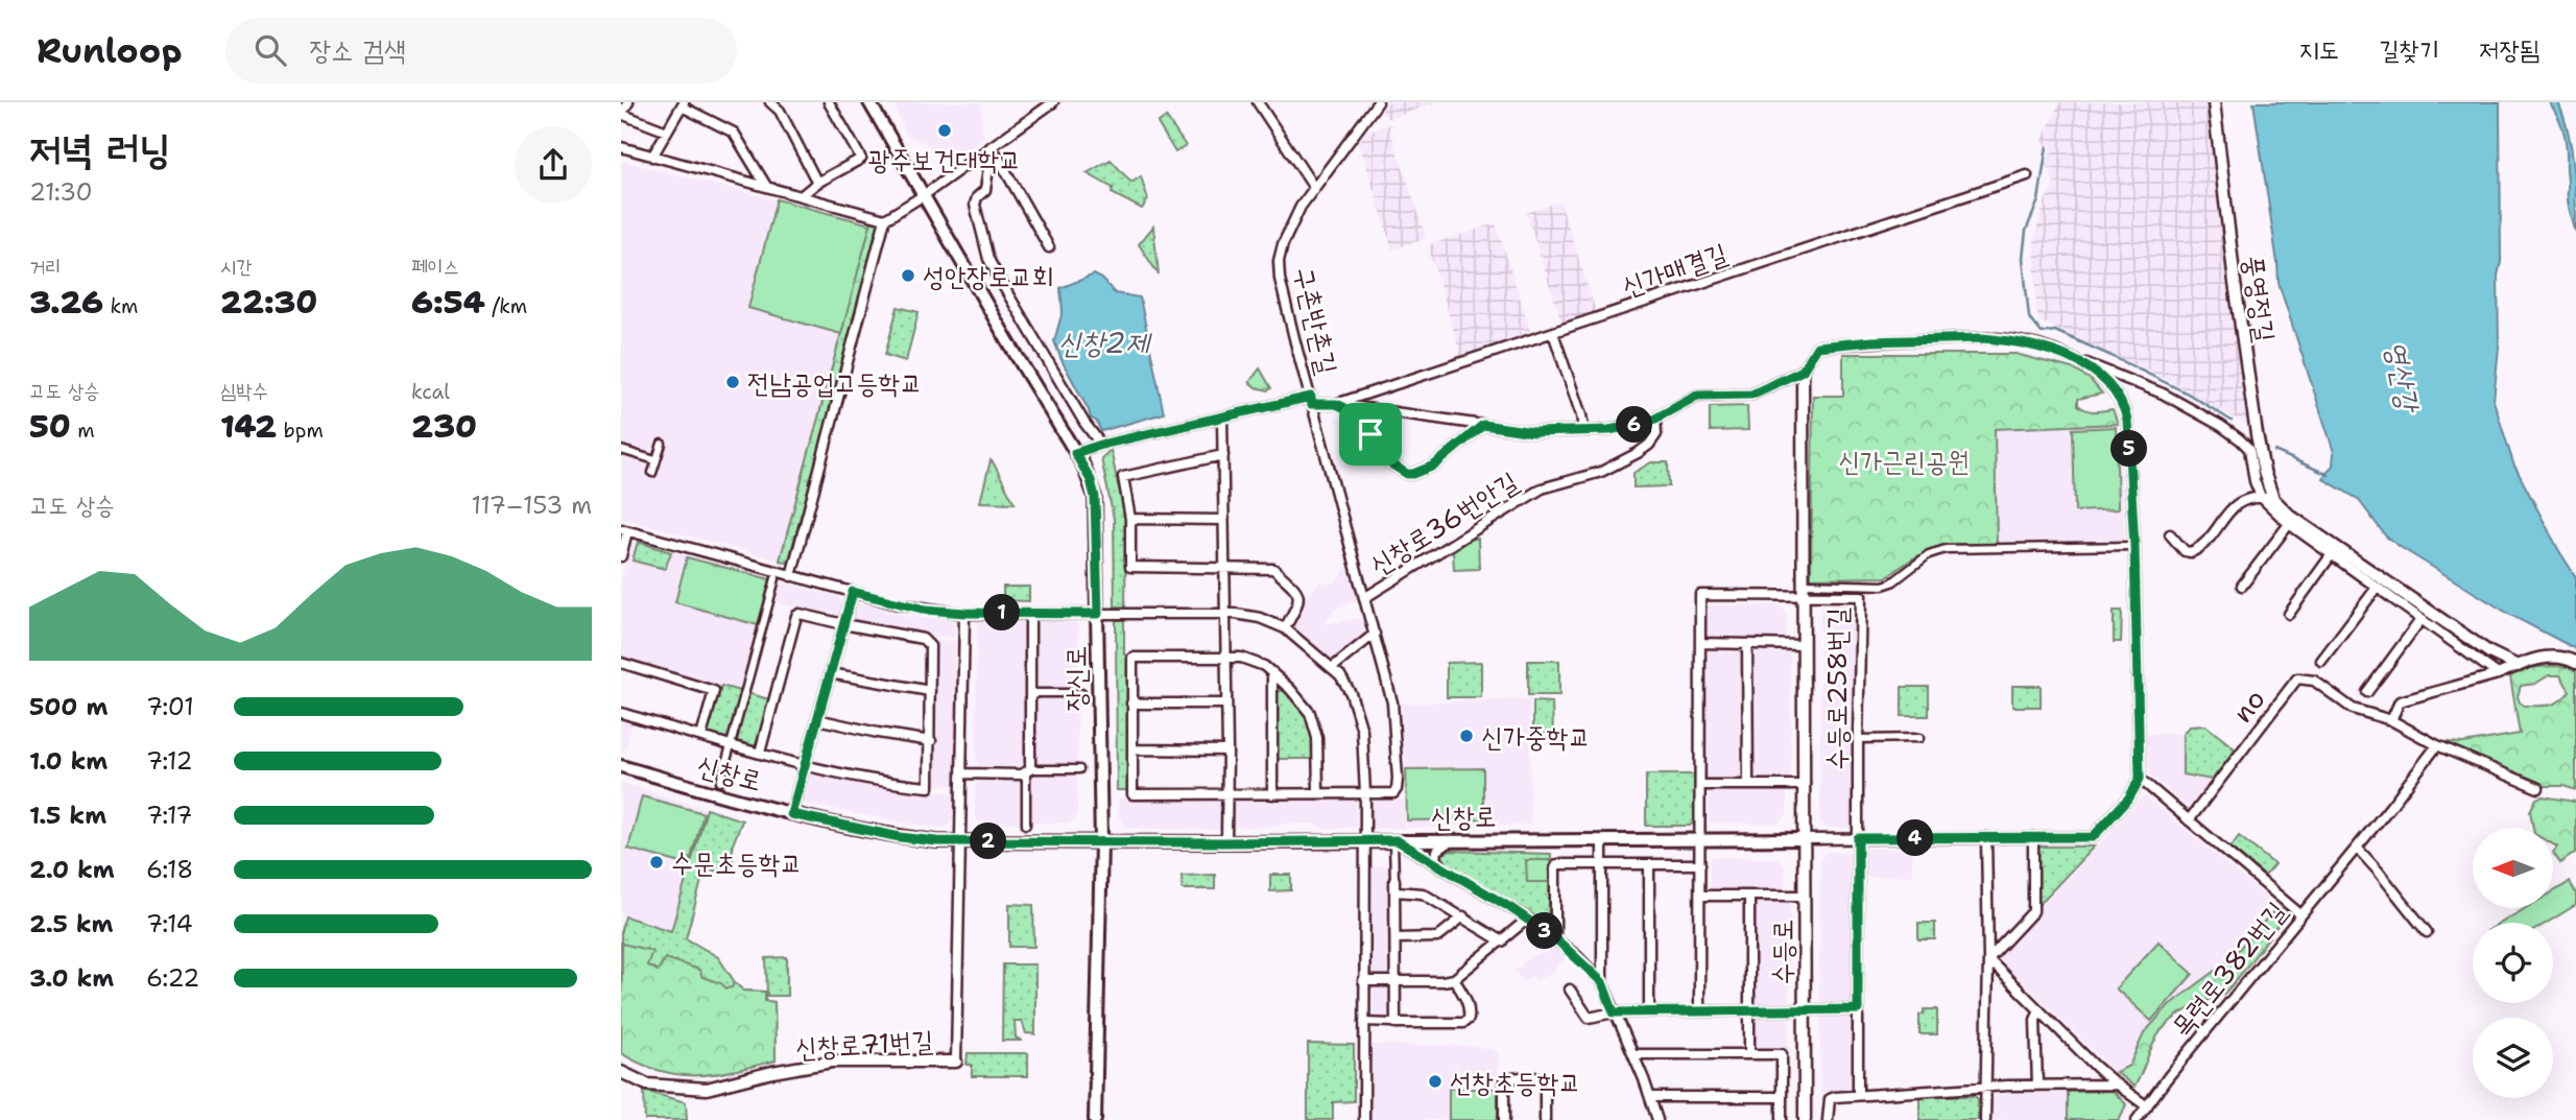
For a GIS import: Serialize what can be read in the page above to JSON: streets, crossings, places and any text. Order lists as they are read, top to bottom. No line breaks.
{"streets":{"main road":["장신로","신창로"],"street":["신가매결길","풍영정길","구촌반촌길","신창로36번안길","수등로258번길","no","수등로","목련로382번길","신창로71번길"]},"crossings":[["신가매결길","구촌반촌길"],["신가매결길","신창로36번안길"],["신가매결길","장신로"],["신가매결길","수등로"],["장신로","신창로"],["수등로258번길","수등로"],["신창로","수등로"],["신창로","신창로71번길"]],"water":["신창2제","영산강"],"parks":["신가근린공원"],"places":["광주보건대학교","성안장로교회","전남공업고등학교","신가중학교","수문초등학교","선창초등학교"],"north":"left","page":{"header":"Runloop","search":"장소 검색","nav":["지도","길찾기","저장됨"],"heading":["저녁 러닝","21:30"],"stats":[["거리","3.26 km"],["시간","22:30"],["페이스","6:54 /km"],["고도 상승","50 m"],["심박수","142 bpm"],["kcal","230"]],"pins":["6","5","1","4","2","3"],"chart":["고도 상승","117–153 m"],"list":[{"name":"500 m","note":"7:01"},{"name":"1.0 km","note":"7:12"},{"name":"1.5 km","note":"7:17"},{"name":"2.0 km","note":"6:18"},{"name":"2.5 km","note":"7:14"},{"name":"3.0 km","note":"6:22"}]}}
